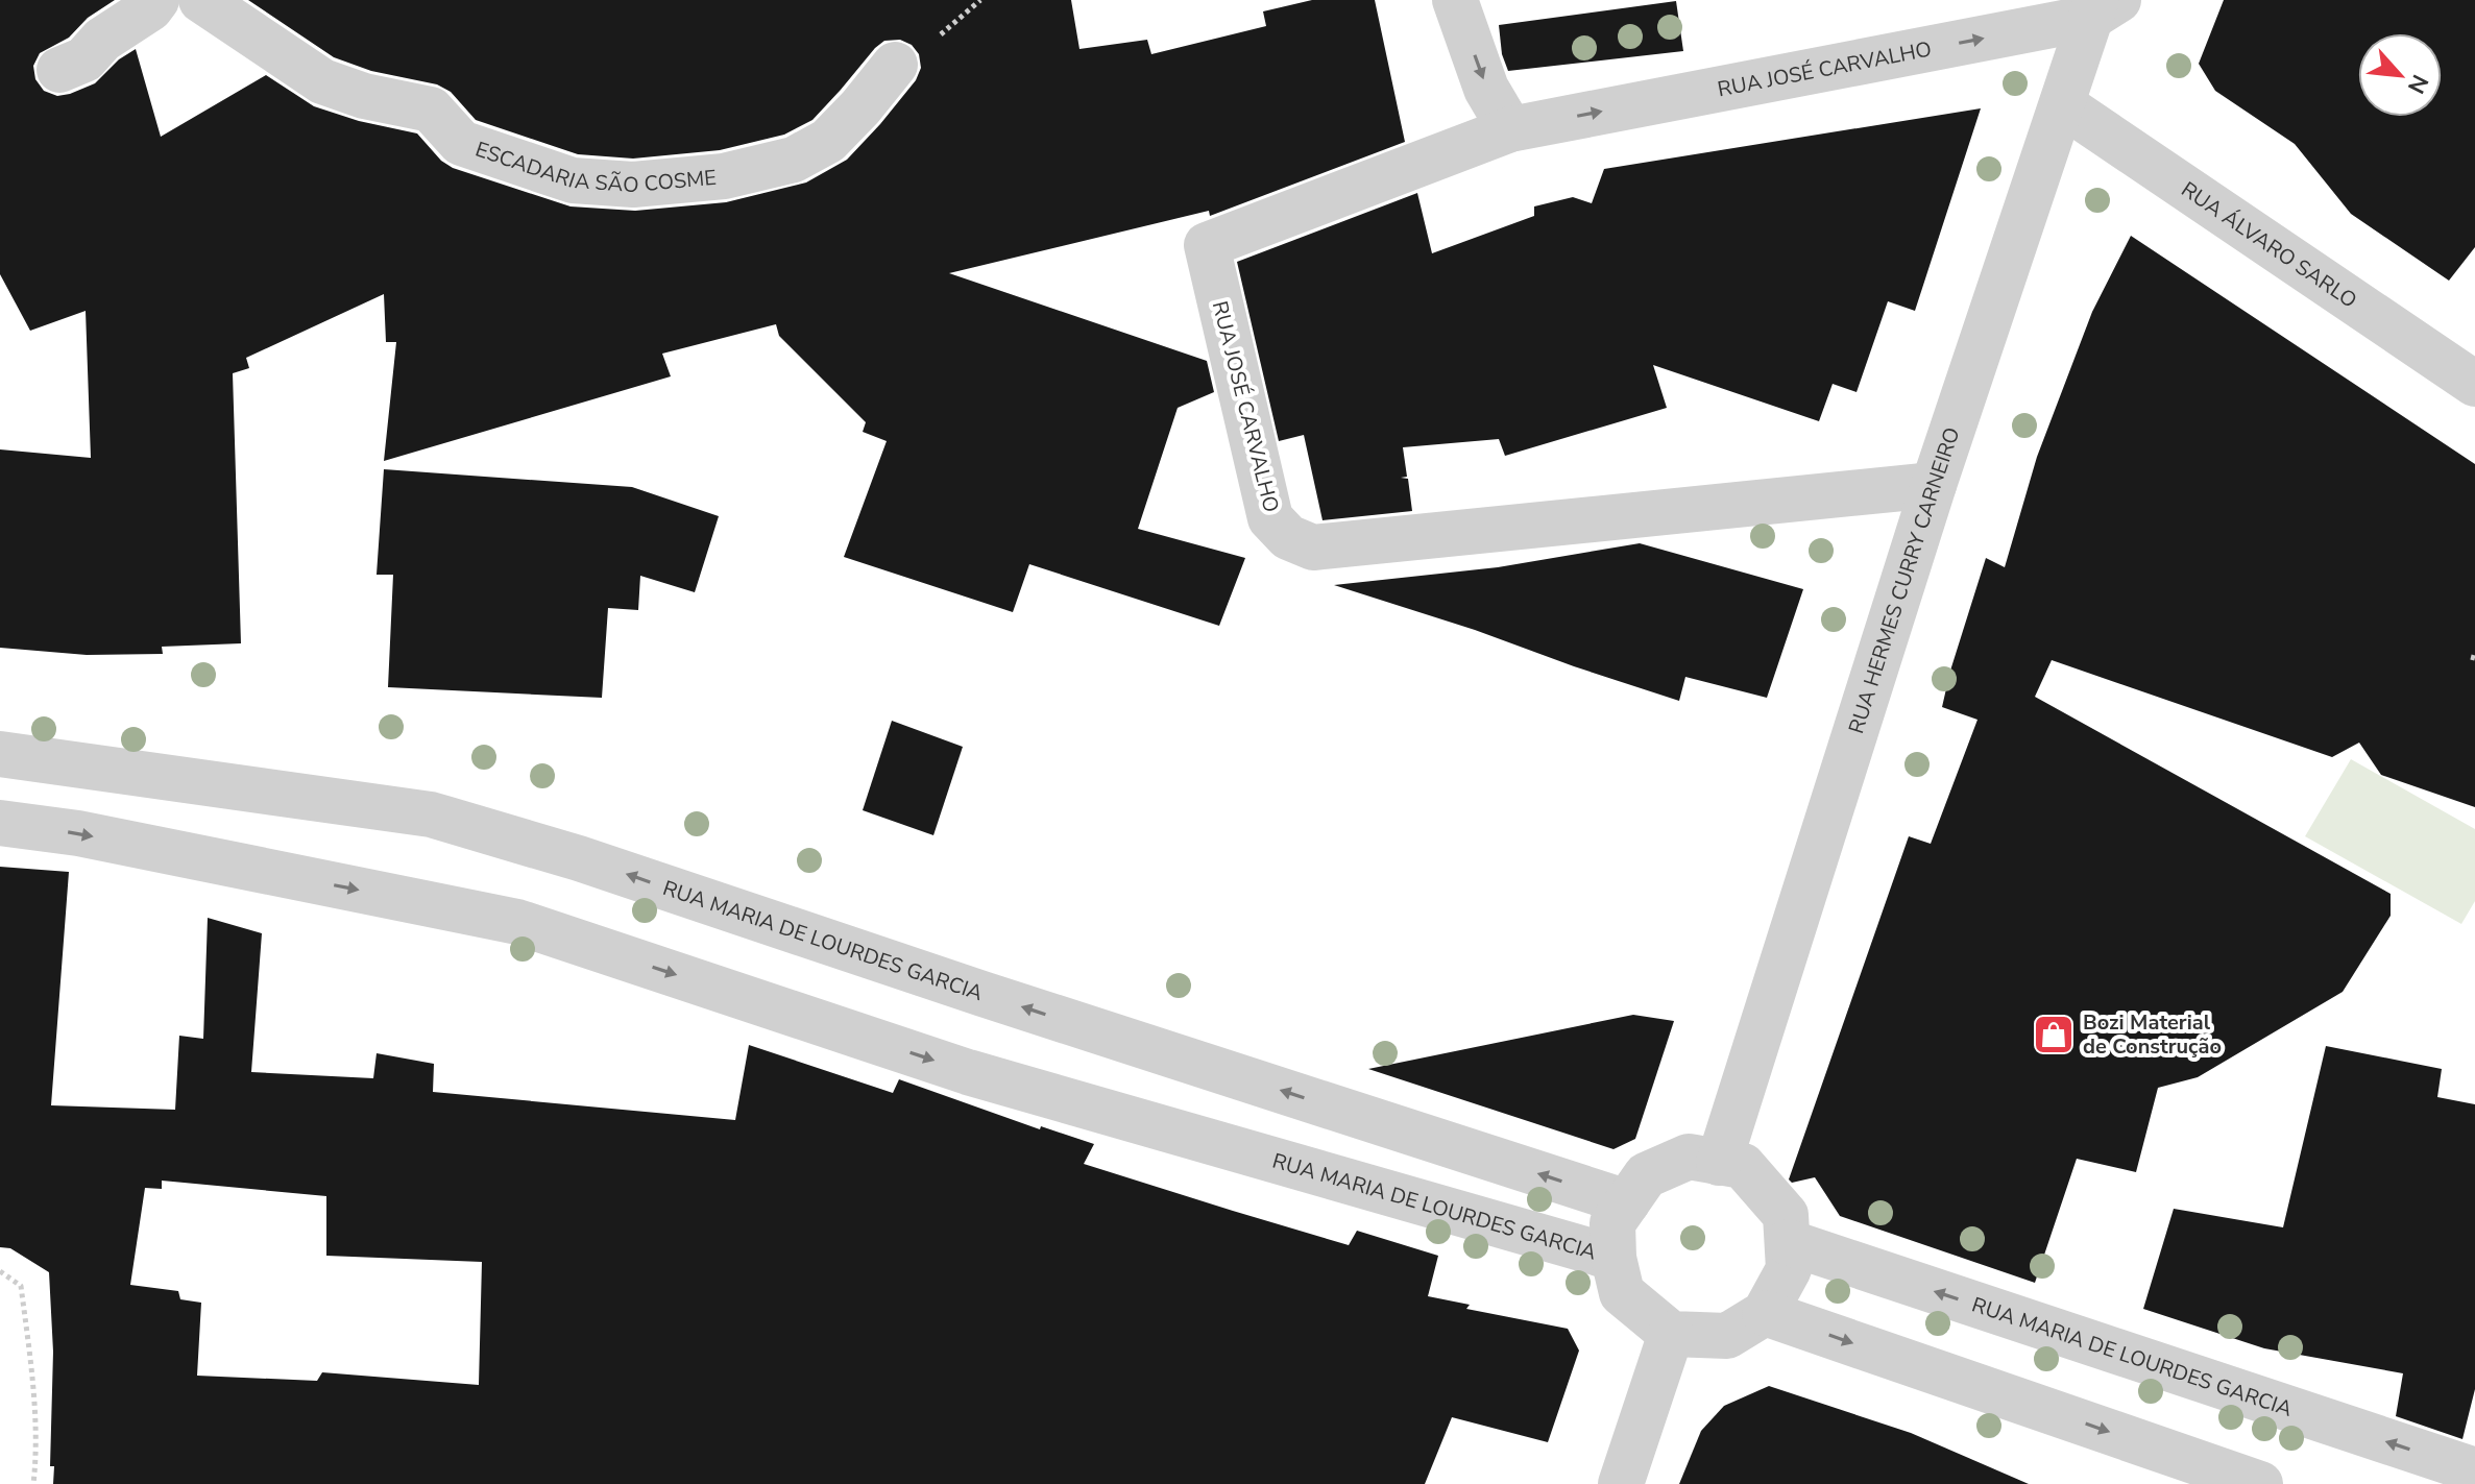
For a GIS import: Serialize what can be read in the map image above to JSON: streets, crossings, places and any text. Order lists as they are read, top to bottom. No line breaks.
{"streets":{"street":["RUA JOSÉ CARVALHO","ESCADARIA SÃO COSME","RUA ÁLVARO SARLO","RUA HERMES CURRY CARNEIRO","RUA MARIA DE LOURDES GARCIA"]},"crossings":[["RUA JOSÉ CARVALHO","RUA HERMES CURRY CARNEIRO"],["RUA ÁLVARO SARLO","RUA HERMES CURRY CARNEIRO"],["RUA HERMES CURRY CARNEIRO","RUA MARIA DE LOURDES GARCIA"]],"places":{"shop":["Bozi Material de Construção"]},"north":"bottom right"}
